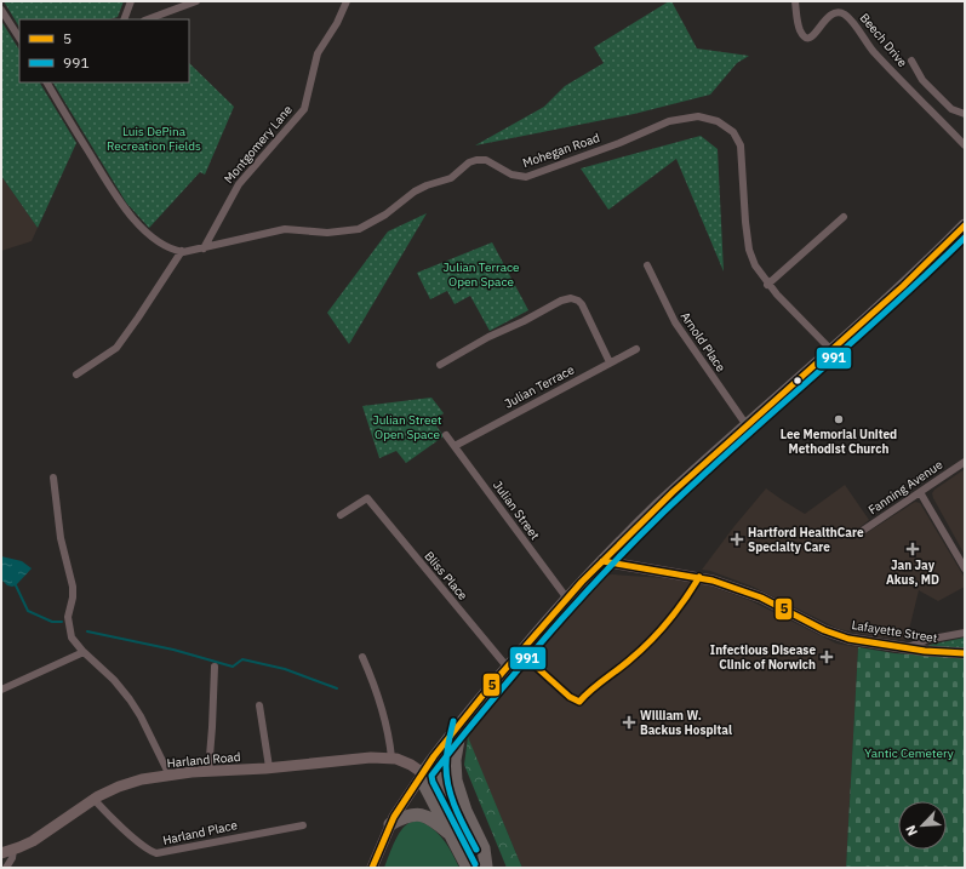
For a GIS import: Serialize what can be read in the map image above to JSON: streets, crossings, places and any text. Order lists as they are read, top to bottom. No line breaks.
{"streets":{"main road":["Lafayette Street","Harland Road"],"street":["Beech Drive","Montgomery Lane","Mohegan Road","Arnold Place","Julian Terrace","Fanning Avenue","Julian Street","Bliss Place","Harland Place"]},"crossings":[["Montgomery Lane","Mohegan Road"],["Julian Terrace","Julian Street"],["Harland Road","Harland Place"]],"parks":["Luis DePina Recreation Fields","Julian Terrace Open Space","Julian Street Open Space","Yantic Cemetery"],"places":{"other":["Lee Memorial United Methodist Church"],"health":["Hartford HealthCare Specialty Care","Jan Jay Akus, MD","Infectious Disease Clinic of Norwich","William W. Backus Hospital"]},"lines":["transit line 5","transit line 991"],"legend":["5","991"],"north":"bottom left"}
